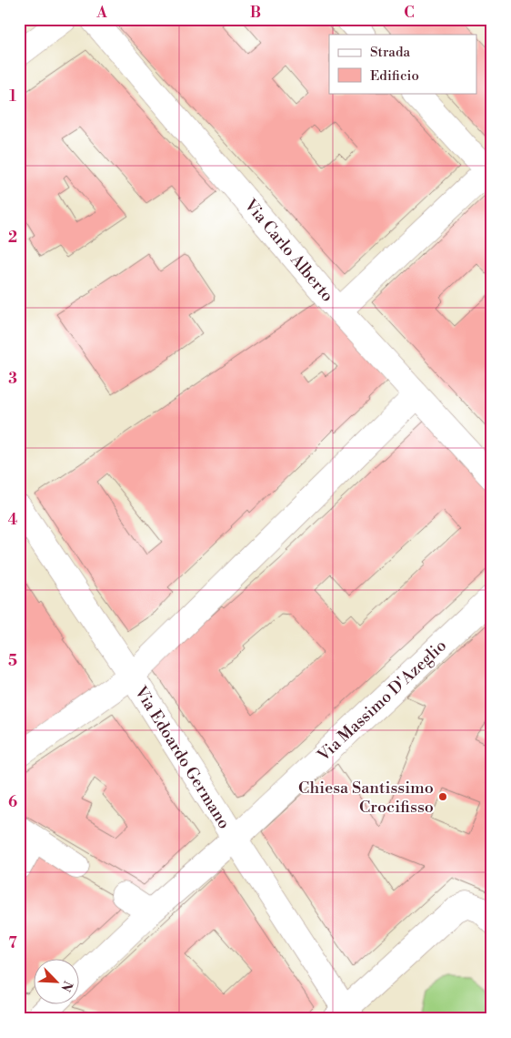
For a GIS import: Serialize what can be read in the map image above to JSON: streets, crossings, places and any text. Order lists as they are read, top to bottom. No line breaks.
{"streets":{"street":["Via Carlo Alberto","Via Massimo D'Azeglio","Via Edoardo Germano"]},"crossings":[["Via Massimo D'Azeglio","Via Edoardo Germano"]],"places":["Chiesa Santissimo Crocifisso"],"legend":["Strada","Edificio"],"north":"bottom right","grid":{"columns":["A","B","C"],"rows":["1","2","3","4","5","6","7"]}}
